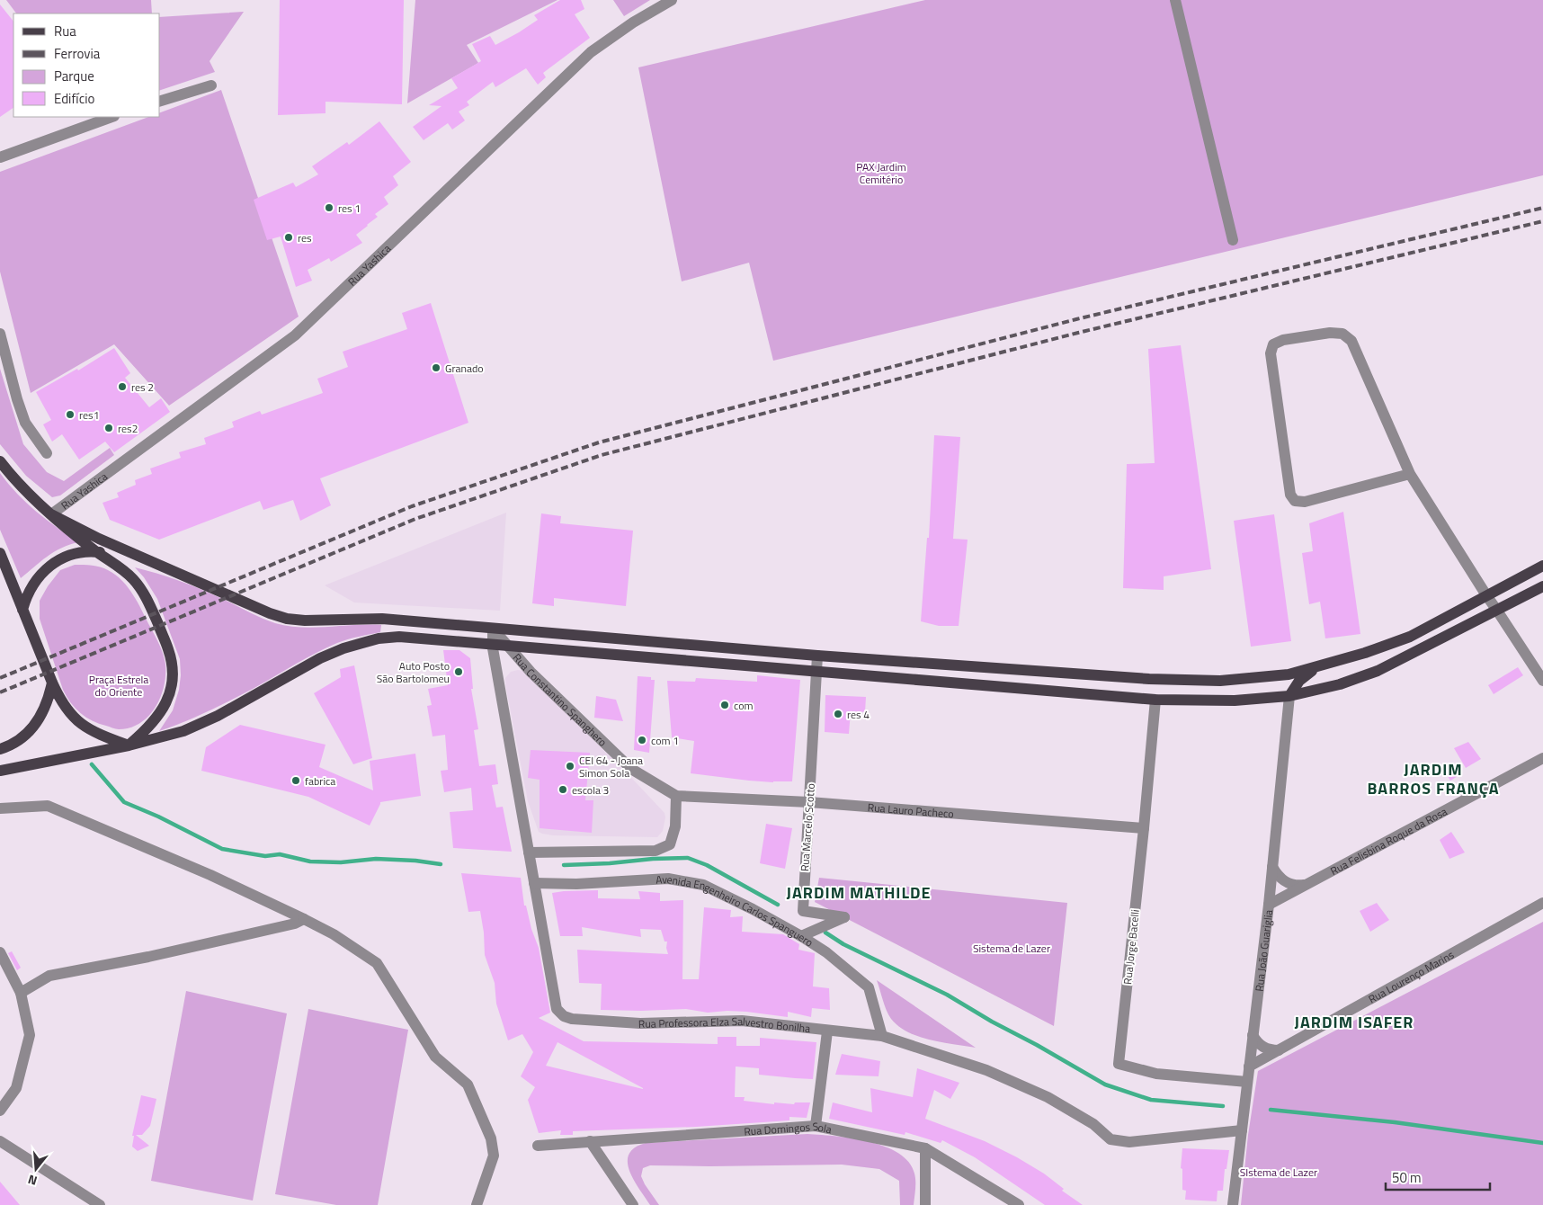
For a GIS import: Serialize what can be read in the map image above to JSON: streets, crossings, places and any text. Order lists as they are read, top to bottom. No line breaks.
{"streets":{"street":["Rua Yashica","Rua Constantino Spanghero","Rua Lauro Pacheco","Rua Marcelo Scotto","Rua Felisbina Roque da Rosa","Avenida Engenheiro Carlos Spanguero","Rua Jorge Bacelli","Rua João Guariglia","Rua Lourenço Marins","Rua Professora Elza Salvestro Bonilha","Rua Domingos Sola"]},"crossings":[["Rua Constantino Spanghero","Rua Lauro Pacheco"],["Rua Constantino Spanghero","Rua Professora Elza Salvestro Bonilha"],["Rua Lauro Pacheco","Rua Marcelo Scotto"],["Rua Lauro Pacheco","Rua Jorge Bacelli"],["Rua Marcelo Scotto","Avenida Engenheiro Carlos Spanguero"],["Rua Felisbina Roque da Rosa","Rua João Guariglia"],["Avenida Engenheiro Carlos Spanguero","Rua Professora Elza Salvestro Bonilha"],["Rua Jorge Bacelli","Rua João Guariglia"],["Rua João Guariglia","Rua Lourenço Marins"],["Rua João Guariglia","Rua Professora Elza Salvestro Bonilha"]],"districts":["JARDIM BARROS FRANÇA","JARDIM MATHILDE","JARDIM ISAFER"],"parks":["PAX Jardim Cemitério","Praça Estrela do Oriente","Sistema de Lazer","SIstema de Lazer"],"places":["res 1","res","Granado","res 2","res1","res2","Auto Posto São Bartolomeu","com","res 4","com 1","CEI 64 - Joana Simon Sola","fabrica","escola 3"],"legend":["Rua","Ferrovia","Parque","Edifício"],"scale_bar":"50 m","north":"bottom"}
